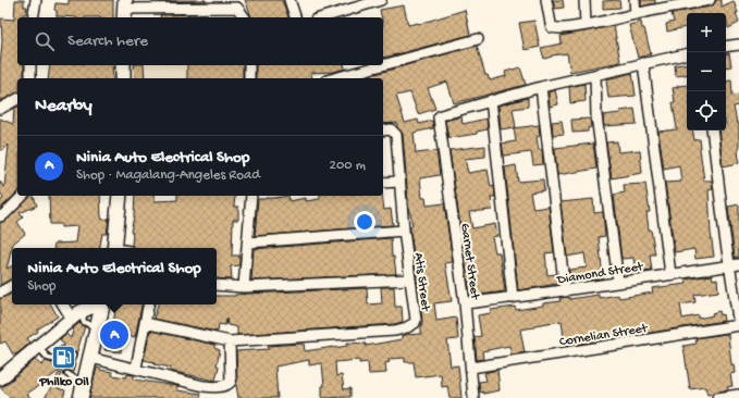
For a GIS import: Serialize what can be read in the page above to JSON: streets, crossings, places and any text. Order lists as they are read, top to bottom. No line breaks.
{"streets":{"street":["Garnet Street","Diamond Street","Atis Street","Cornelian Street"]},"crossings":[["Garnet Street","Diamond Street"],["Garnet Street","Cornelian Street"]],"places":{"fuel station":["Philko Oil"]},"page":{"map_buttons":["+","−"],"search":"Search here","heading":"Nearby","list":[{"mark":"A","name":"Ninia Auto Electrical Shop","note":"Shop · Magalang-Angeles Road","value":"200 m"}],"popup":["Ninia Auto Electrical Shop","Shop"],"pins":"A"}}
